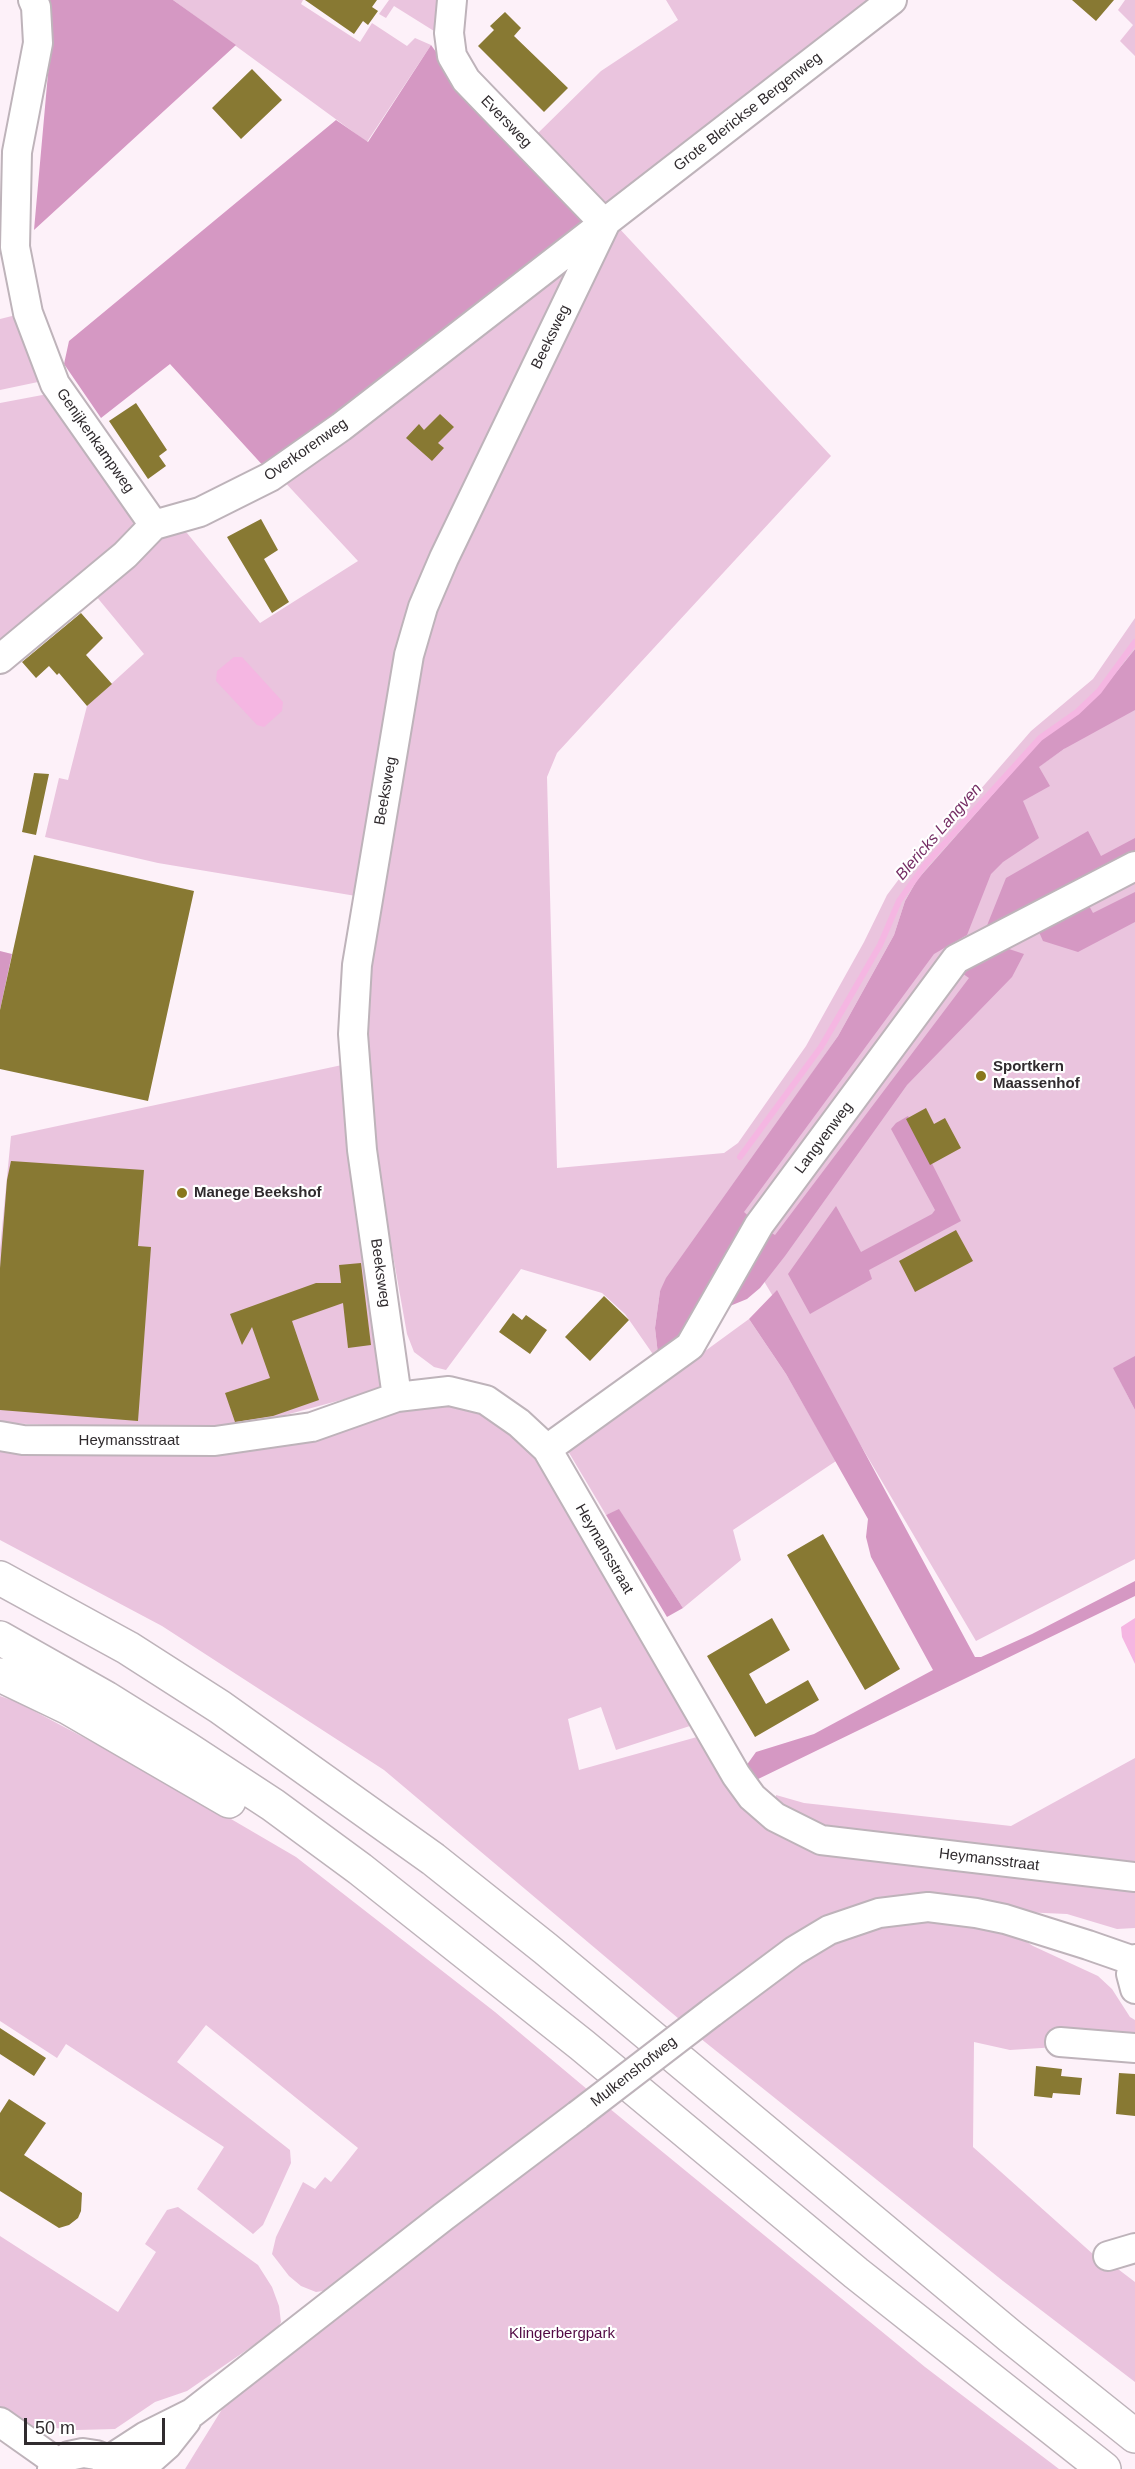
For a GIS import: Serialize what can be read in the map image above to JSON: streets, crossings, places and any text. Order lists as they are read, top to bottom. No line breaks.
{"streets":{"street":["Grote Blerickse Bergenweg","Eversweg","Beeksweg","Genijkenkampweg","Overkorenweg","Langvenweg","Heymansstraat","Mulkenshofweg"]},"crossings":[["Grote Blerickse Bergenweg","Eversweg"],["Grote Blerickse Bergenweg","Beeksweg"],["Grote Blerickse Bergenweg","Overkorenweg"],["Eversweg","Beeksweg"],["Eversweg","Overkorenweg"],["Beeksweg","Overkorenweg"],["Beeksweg","Heymansstraat"],["Genijkenkampweg","Overkorenweg"],["Langvenweg","Heymansstraat"]],"water":["Blericks Langven"],"parks":["Klingerbergpark"],"places":["Sportkern Maassenhof","Manege Beekshof"],"scale_bar":"50 m"}
